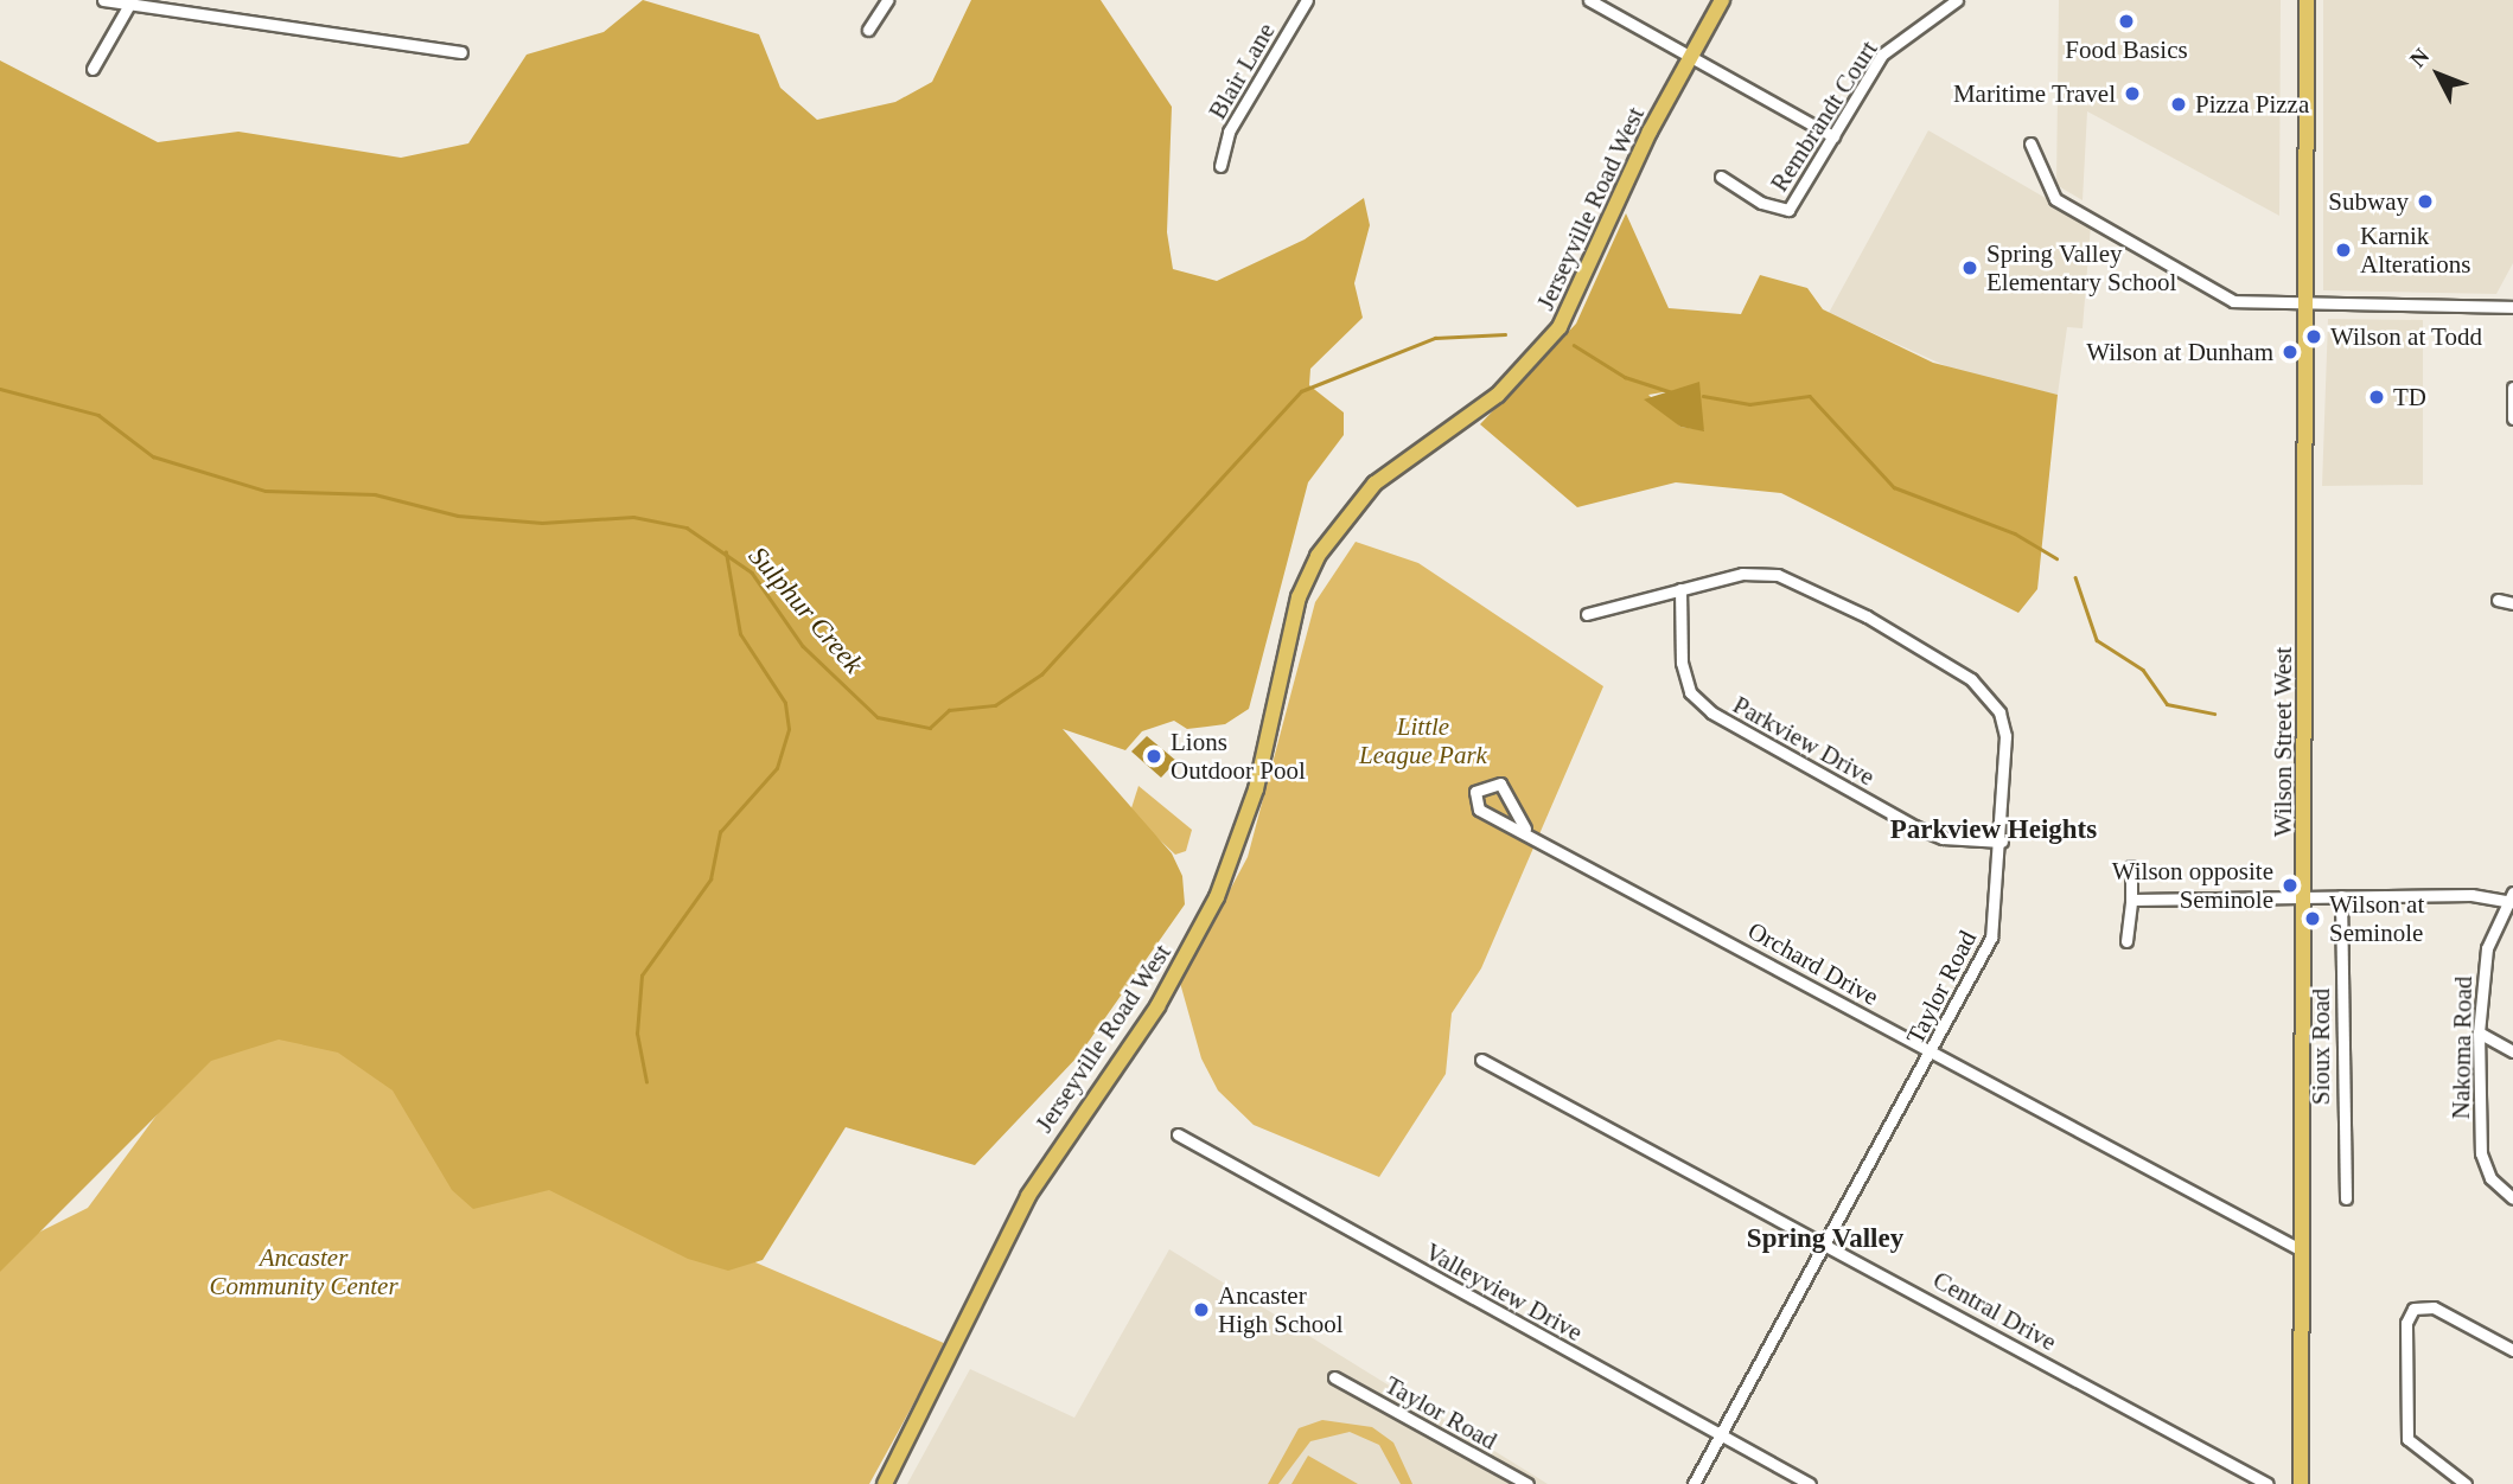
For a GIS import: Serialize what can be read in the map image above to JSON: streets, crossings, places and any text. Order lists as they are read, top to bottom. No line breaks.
{"streets":{"main road":["Jerseyville Road West","Wilson Street West"],"street":["Blair Lane","Rembrandt Court","Parkview Drive","Orchard Drive","Taylor Road","Sioux Road","Nakoma Road","Valleyview Drive","Central Drive"]},"crossings":[["Parkview Drive","Taylor Road"],["Wilson Street West","Orchard Drive"],["Orchard Drive","Taylor Road"],["Taylor Road","Valleyview Drive"],["Taylor Road","Central Drive"]],"districts":["Parkview Heights","Spring Valley"],"water":["Sulphur Creek"],"parks":["Little League Park","Ancaster Community Center"],"places":["Food Basics","Maritime Travel","Pizza Pizza","Subway","Karnik Alterations","Spring Valley Elementary School","Wilson at Todd","Wilson at Dunham","TD","Lions Outdoor Pool","Wilson opposite Seminole","Wilson at Seminole","Ancaster High School"],"north":"top left"}
